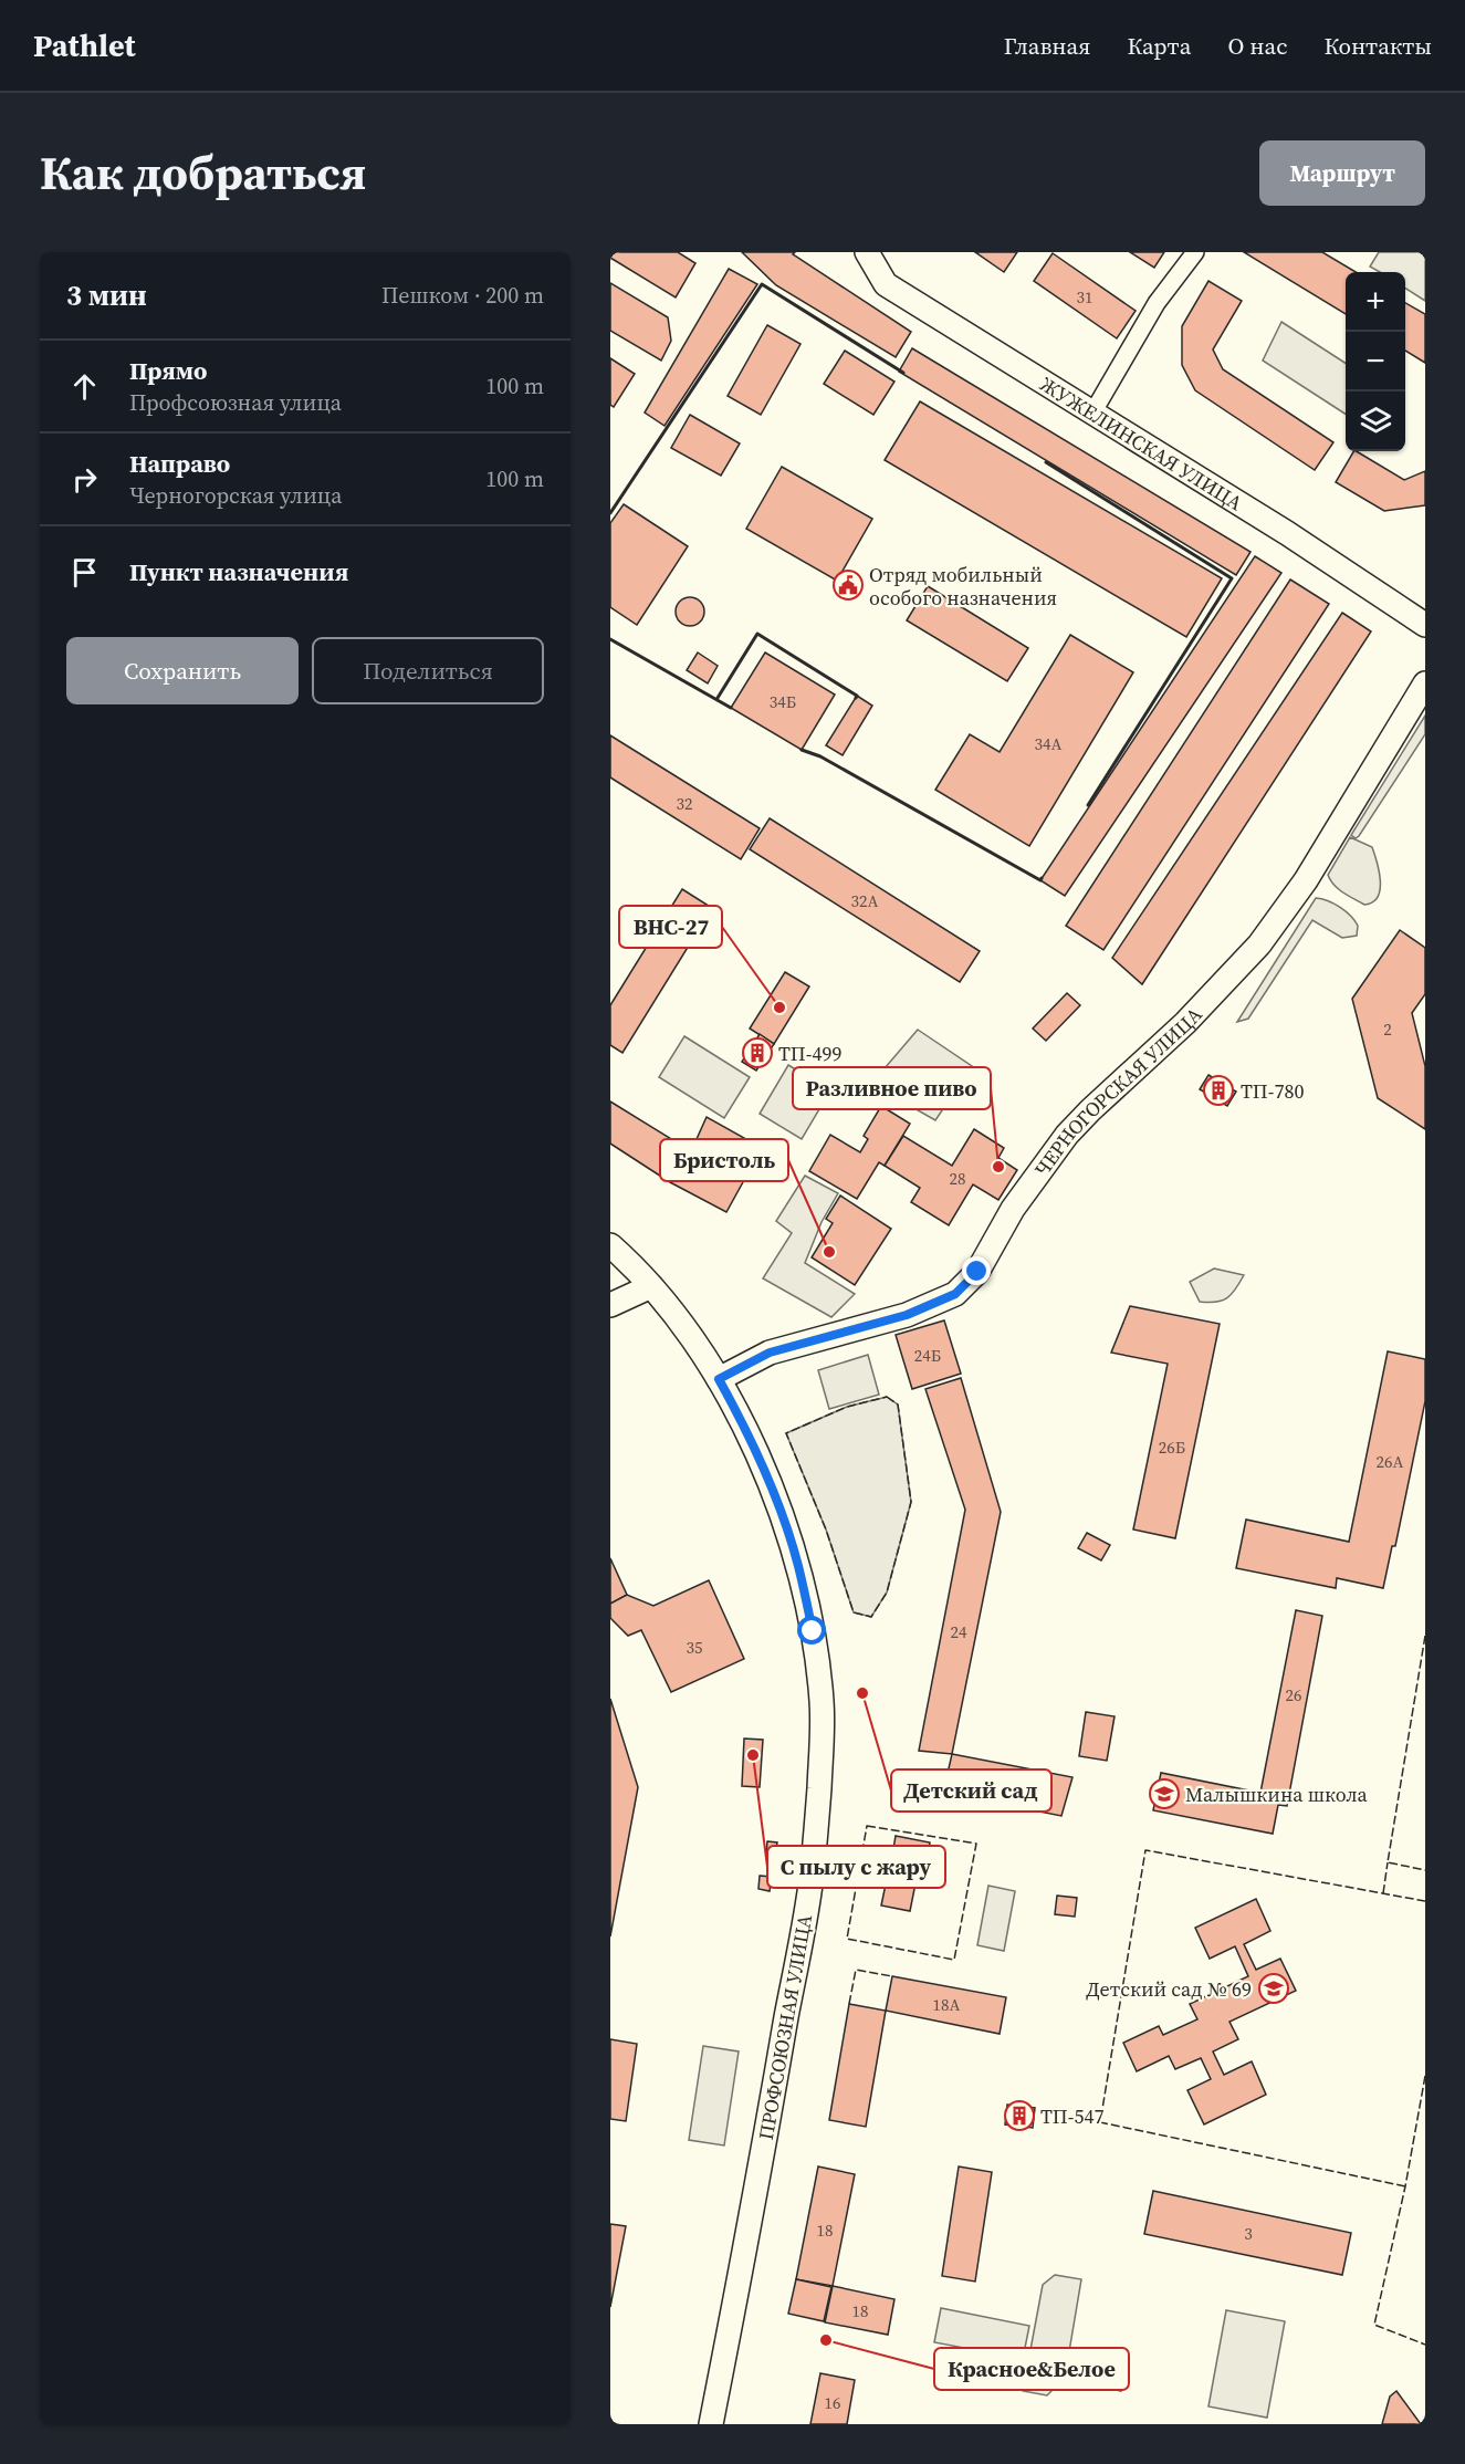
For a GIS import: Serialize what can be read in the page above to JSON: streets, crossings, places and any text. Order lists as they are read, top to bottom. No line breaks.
{"streets":{"street":["ЖУЖЕЛИНСКАЯ УЛИЦА","ЧЕРНОГОРСКАЯ УЛИЦА","ПРОФСОЮЗНАЯ УЛИЦА"]},"crossings":[["ЧЕРНОГОРСКАЯ УЛИЦА","ПРОФСОЮЗНАЯ УЛИЦА"]],"places":{"public building":["Отряд мобильный особого назначения"],"other":["ВНС-27","Разливное пиво","Бристоль","Детский сад","С пылу с жару","Красное&Белое"],"building":["ТП-499","ТП-780","ТП-547"],"school or university":["Малышкина школа","Детский сад № 69"]},"house_numbers":["31","34Б","34А","32","32А","2","28","24Б","26Б","26А","24","35","26","18А","18","3","18","16"],"page":{"header":"Pathlet","nav":["Главная","Карта","О нас","Контакты"],"title":"Как добраться","buttons":["Маршрут",["Сохранить","Поделиться"]],"heading":["3 мин","Пешком · 200 m"],"map_buttons":["+","−"],"list":[["Прямо","Профсоюзная улица","100 m"],["Направо","Черногорская улица","100 m"],"Пункт назначения"]}}
